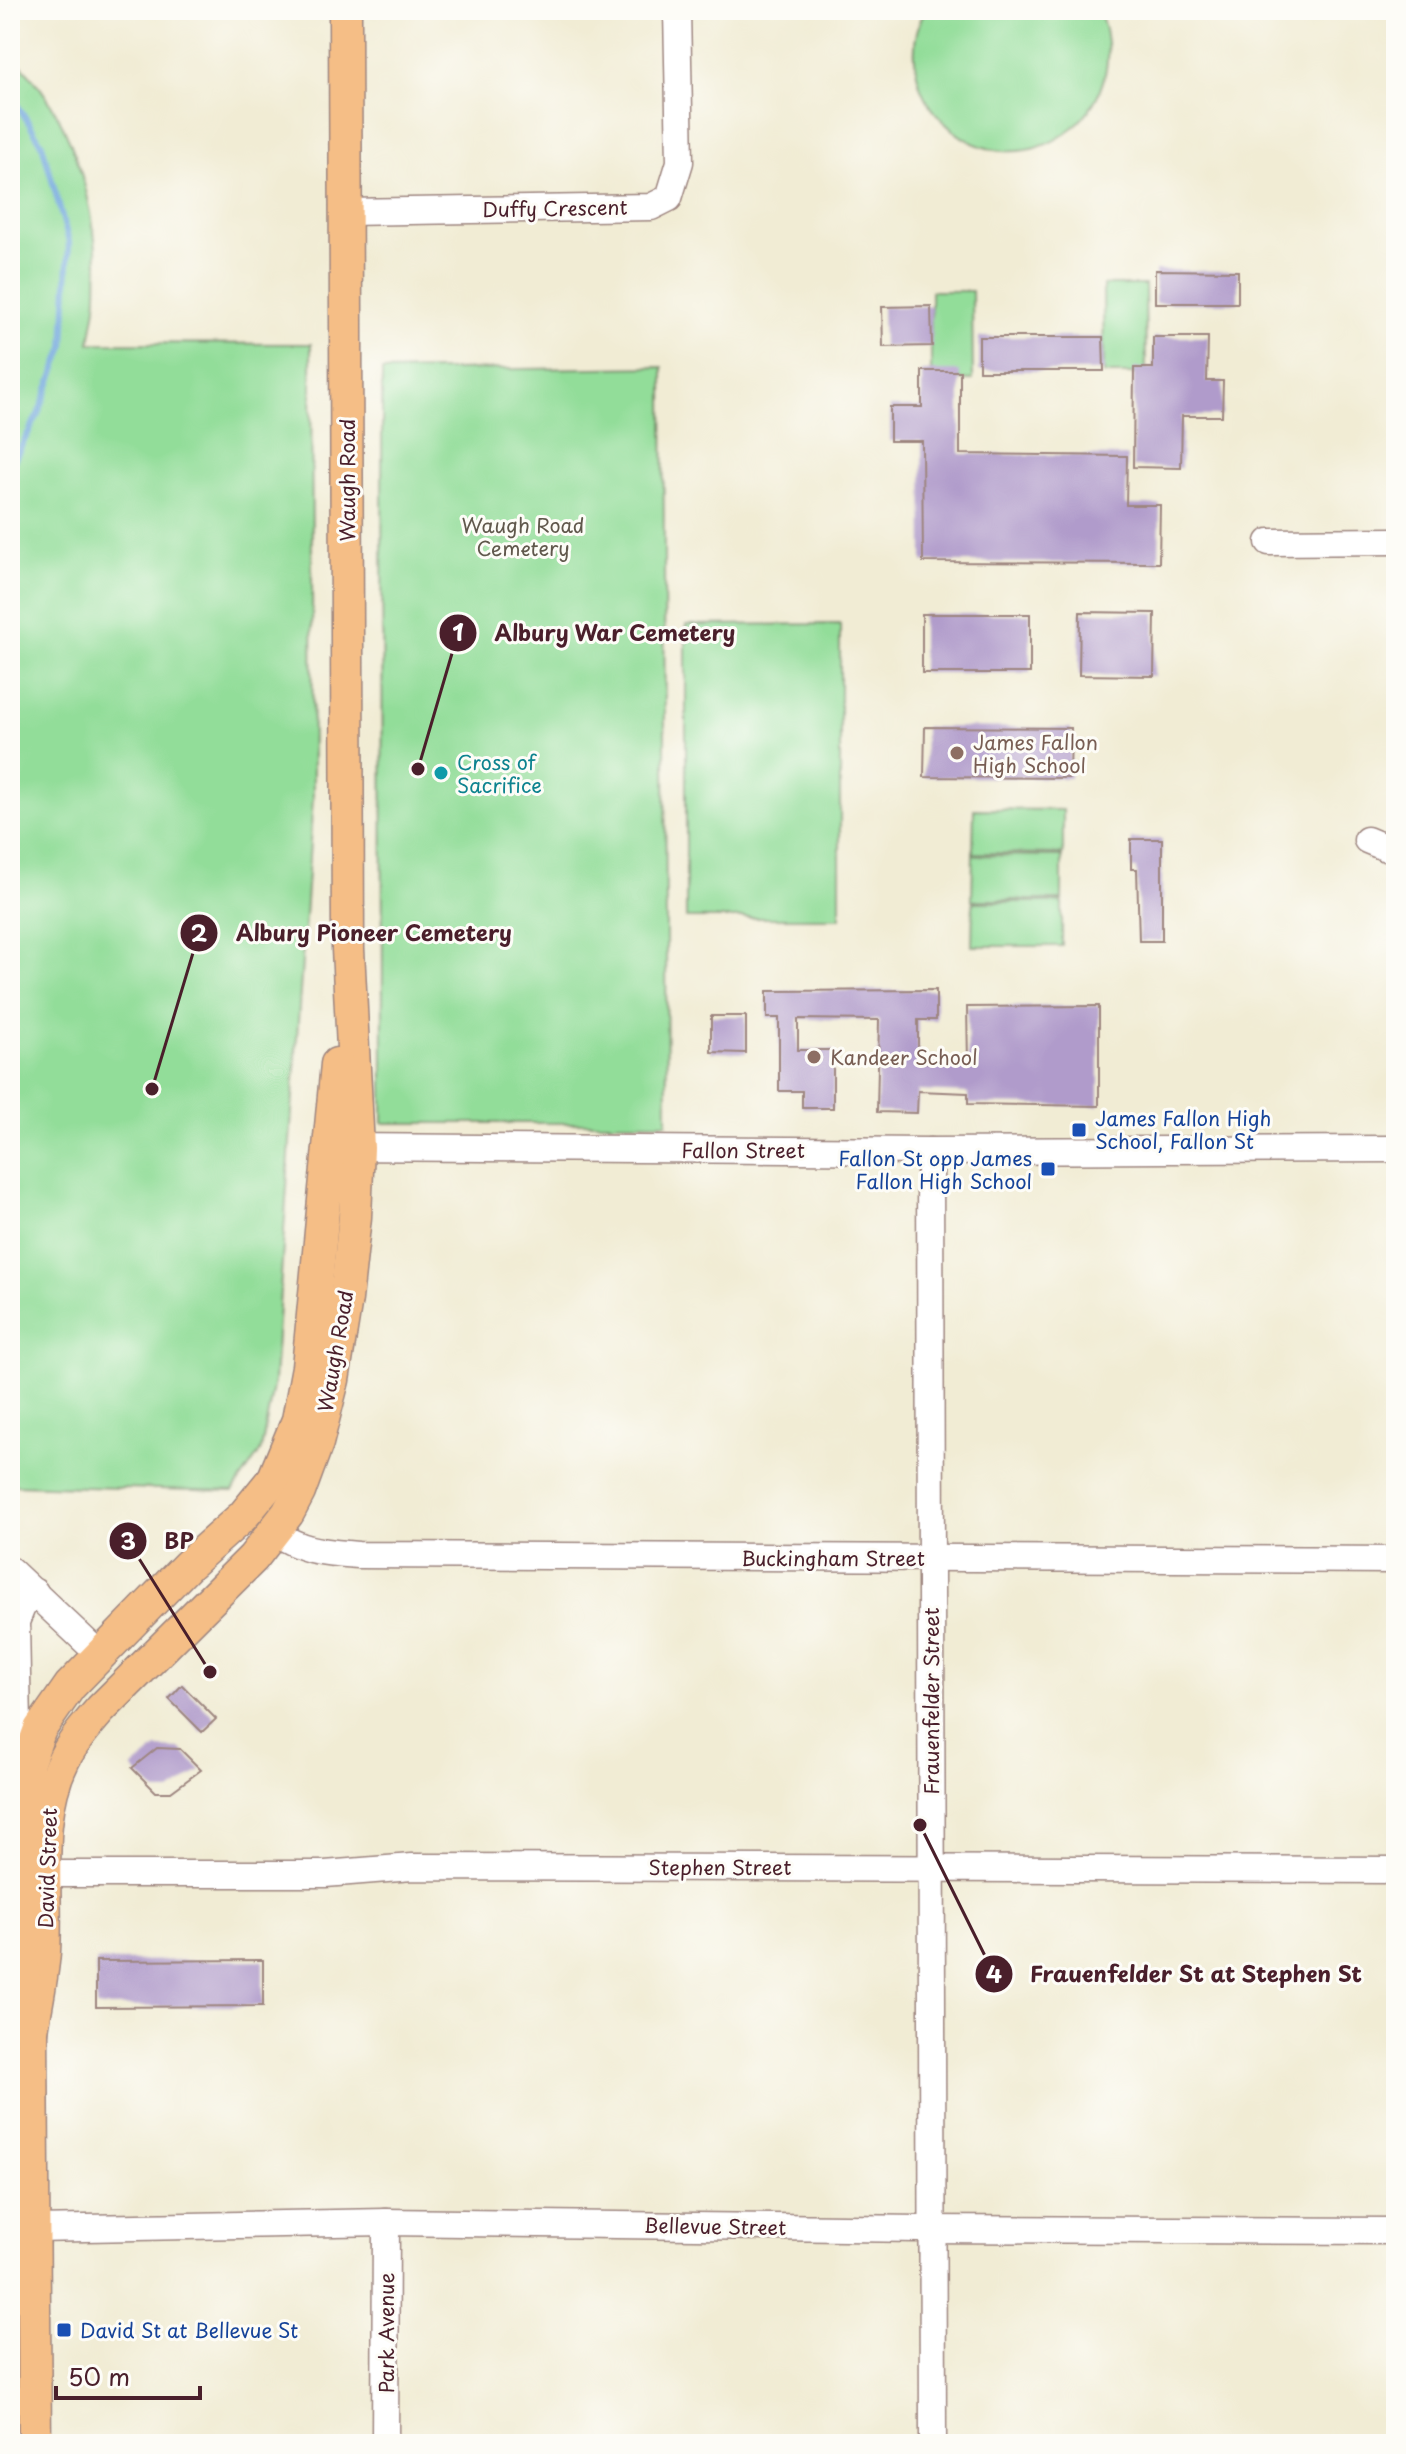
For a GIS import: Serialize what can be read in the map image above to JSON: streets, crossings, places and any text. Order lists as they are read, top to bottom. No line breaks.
{"streets":{"main road":["Waugh Road","David Street"],"street":["Duffy Crescent","Fallon Street","Buckingham Street","Frauenfelder Street","Stephen Street","Bellevue Street","Park Avenue"]},"crossings":[["Duffy Crescent","Waugh Road"],["Waugh Road","Fallon Street"],["Waugh Road","Buckingham Street"],["Waugh Road","David Street"],["Fallon Street","Frauenfelder Street"],["Buckingham Street","Frauenfelder Street"],["Frauenfelder Street","Stephen Street"],["Frauenfelder Street","Bellevue Street"],["Stephen Street","David Street"],["David Street","Bellevue Street"],["Bellevue Street","Park Avenue"]],"parks":["Waugh Road Cemetery"],"places":{"other":["James Fallon High School","Albury War Cemetery","Cross of Sacrifice","Kandeer School","Albury Pioneer Cemetery","BP","Frauenfelder St at Stephen St"],"transit":["James Fallon High School, Fallon St","Fallon St opp James Fallon High School","David St at Bellevue St"]},"scale_bar":"50 m"}
